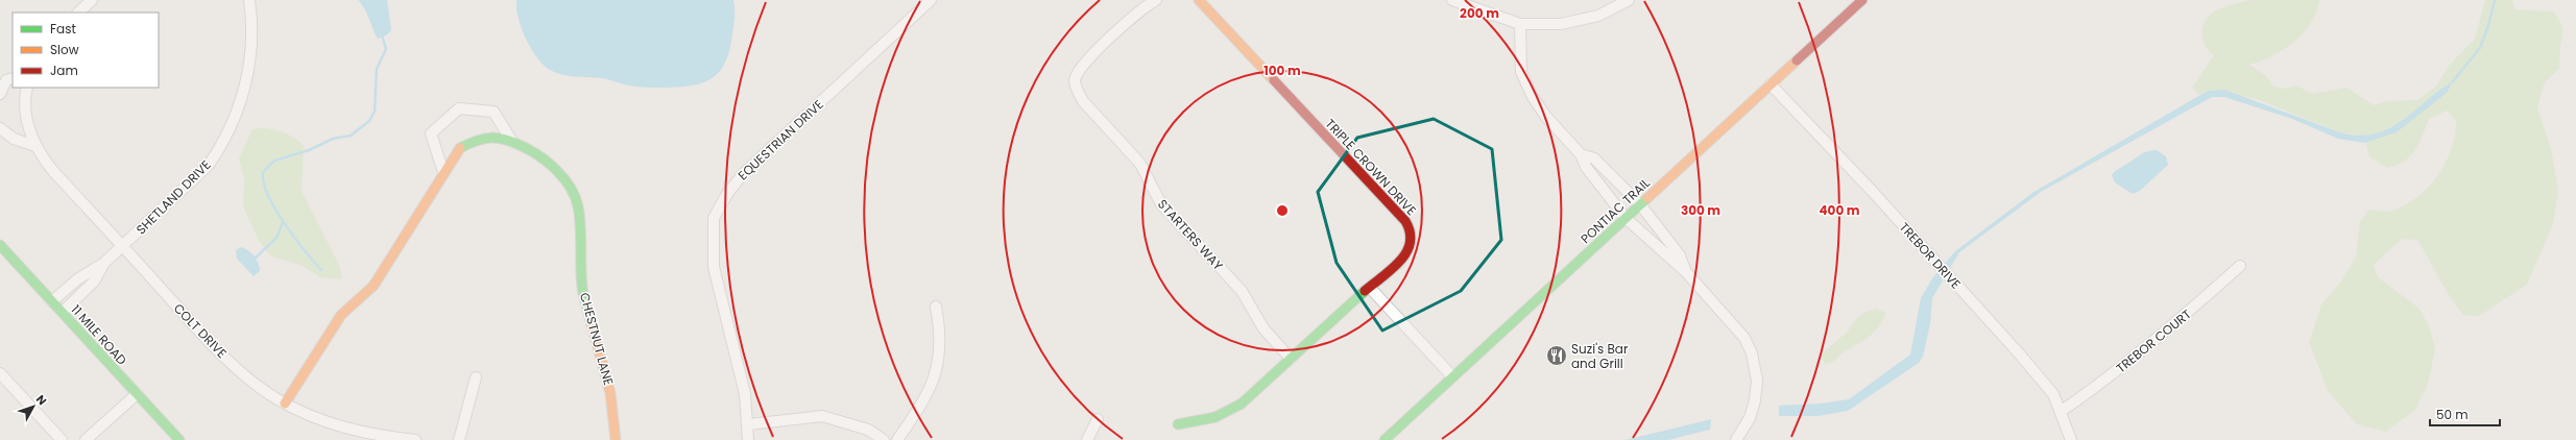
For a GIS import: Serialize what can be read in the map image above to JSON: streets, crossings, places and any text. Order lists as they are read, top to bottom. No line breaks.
{"streets":{"street":["EQUESTRIAN DRIVE","TRIPLE CROWN DRIVE","SHETLAND DRIVE","PONTIAC TRAIL","STARTERS WAY","TREBOR DRIVE","COLT DRIVE","11 MILE ROAD","CHESTNUT LANE","TREBOR COURT"]},"crossings":[["TRIPLE CROWN DRIVE","STARTERS WAY"],["SHETLAND DRIVE","COLT DRIVE"],["SHETLAND DRIVE","11 MILE ROAD"],["PONTIAC TRAIL","TREBOR DRIVE"],["TREBOR DRIVE","TREBOR COURT"],["COLT DRIVE","CHESTNUT LANE"]],"places":{"restaurant":["Suzi's Bar and Grill"]},"legend":["Fast","Slow","Jam"],"scale_bar":"50 m","north":"top right","rings":["200 m","100 m","300 m","400 m"]}
